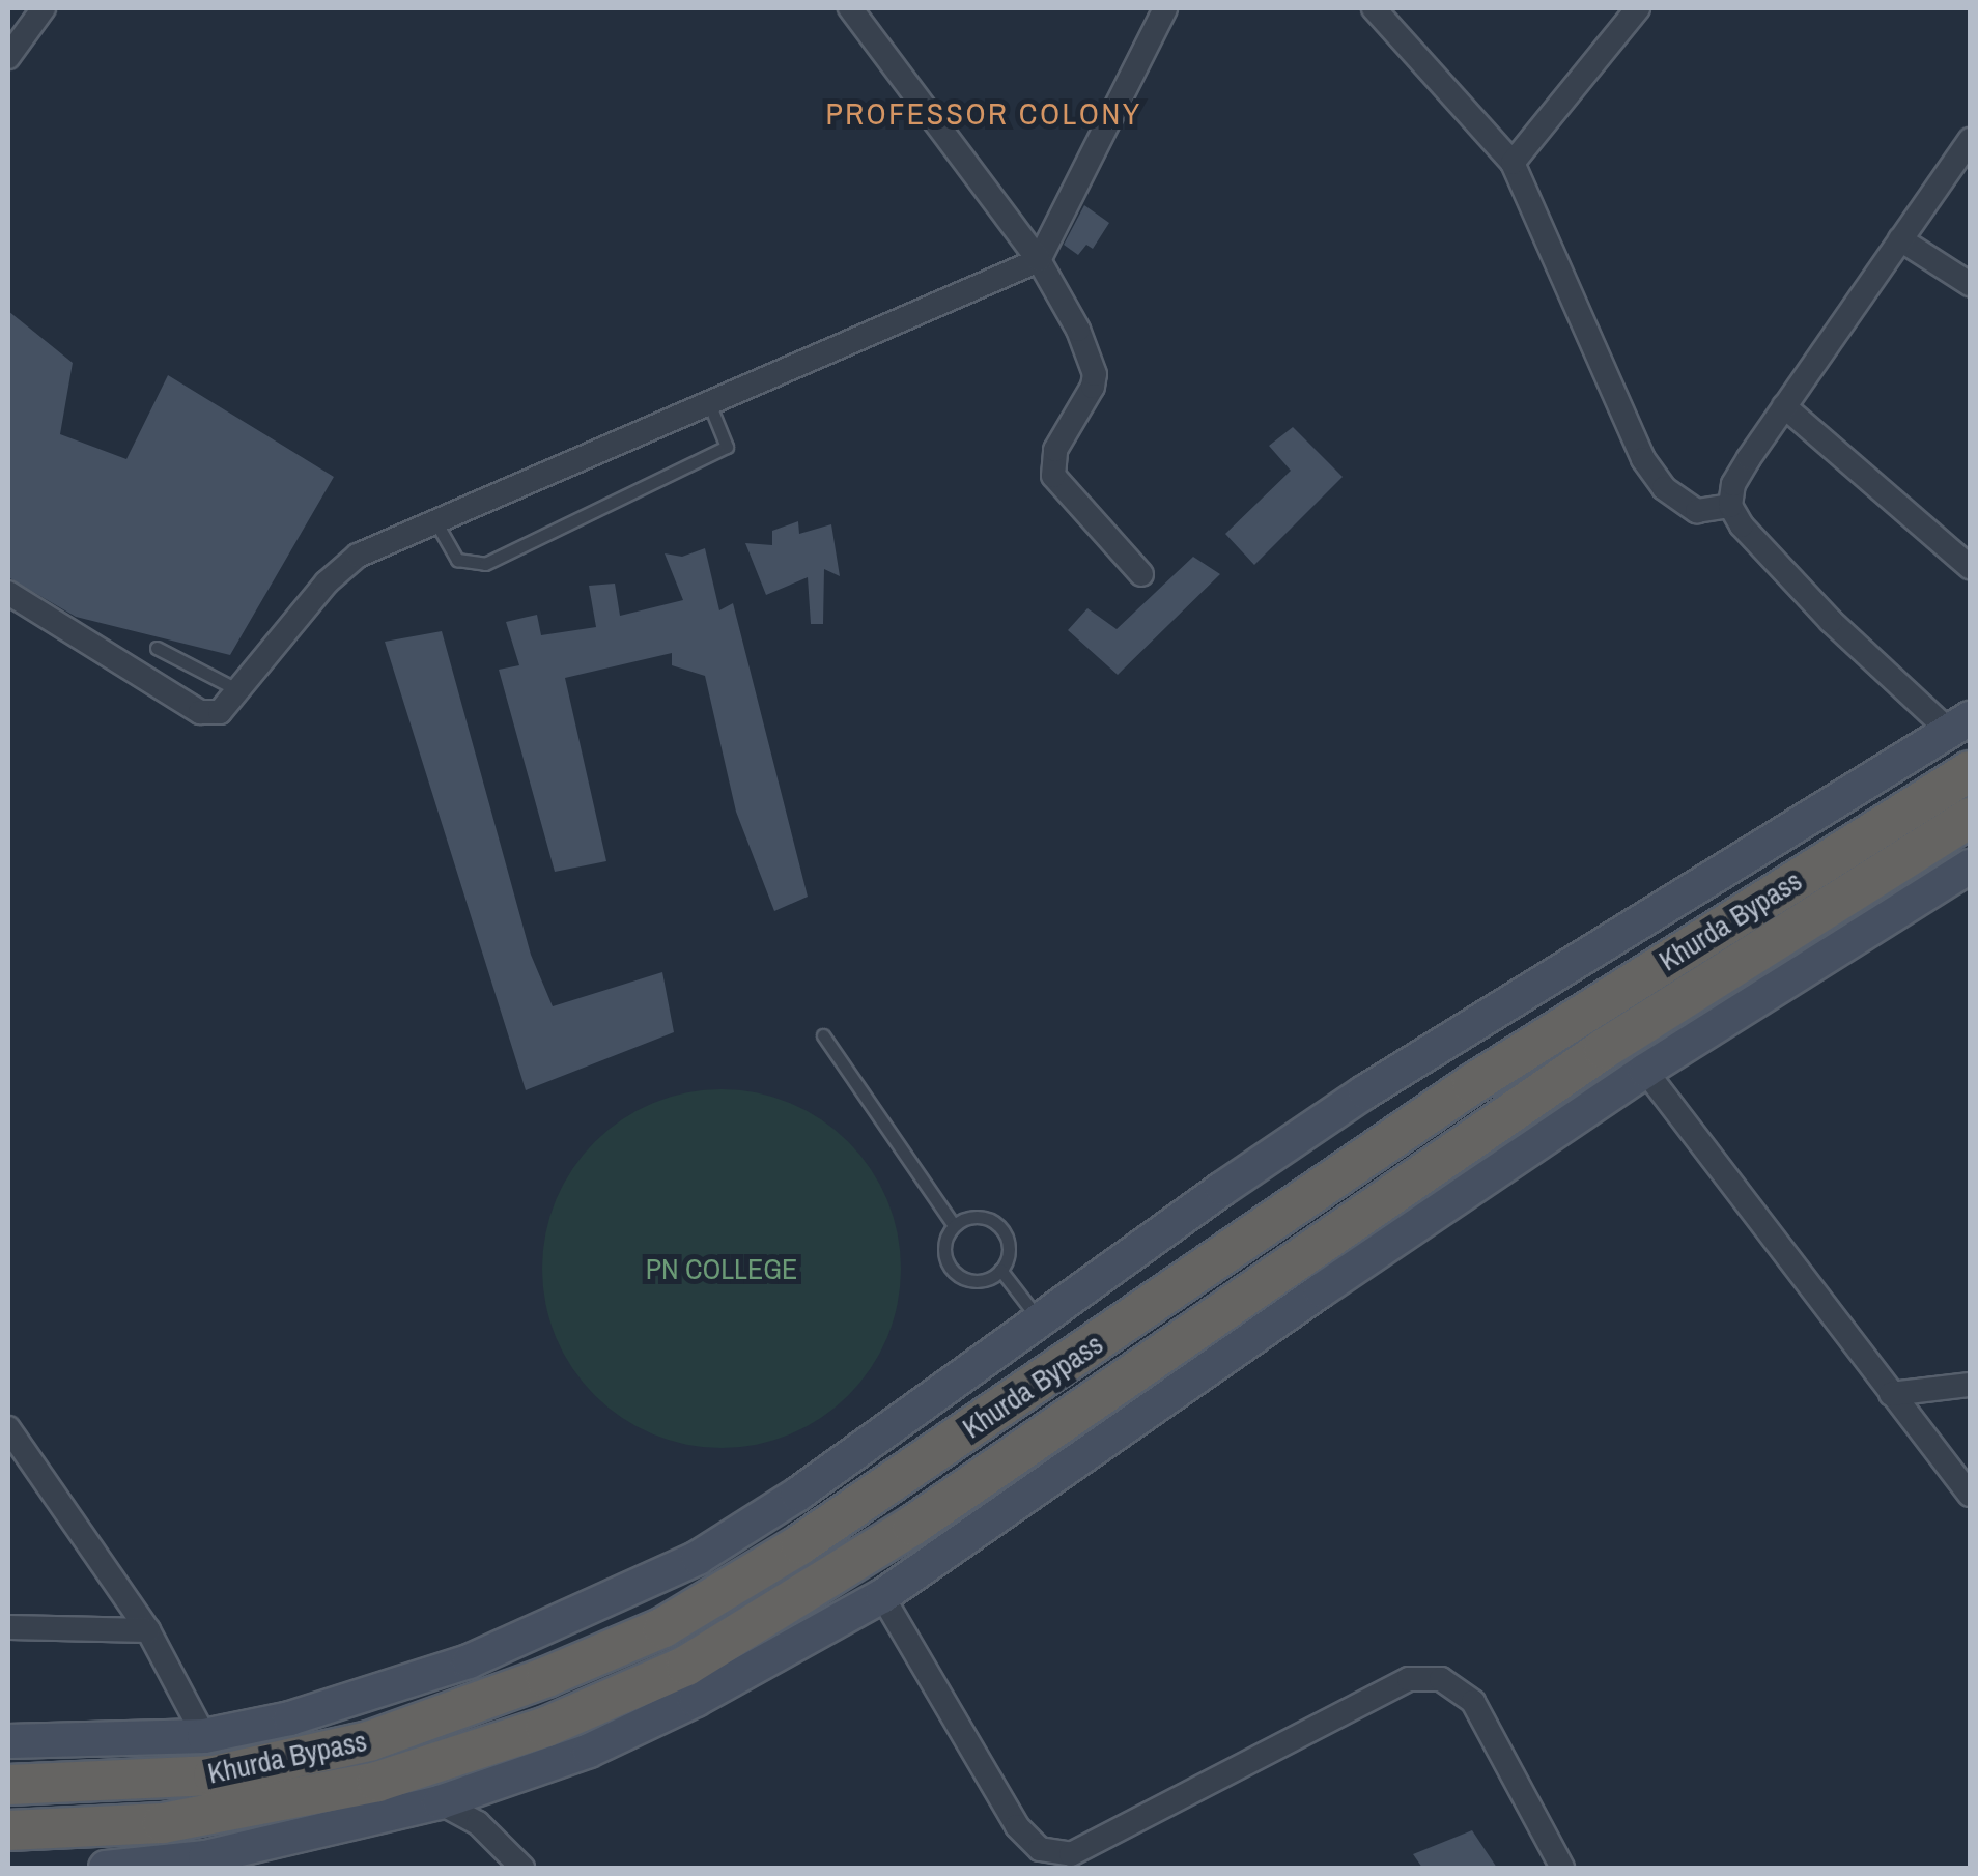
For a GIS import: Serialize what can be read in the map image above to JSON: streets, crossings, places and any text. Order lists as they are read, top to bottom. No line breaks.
{"streets":{"highway":["Khurda Bypass"]},"districts":["PROFESSOR COLONY"],"parks":["PN COLLEGE"]}
